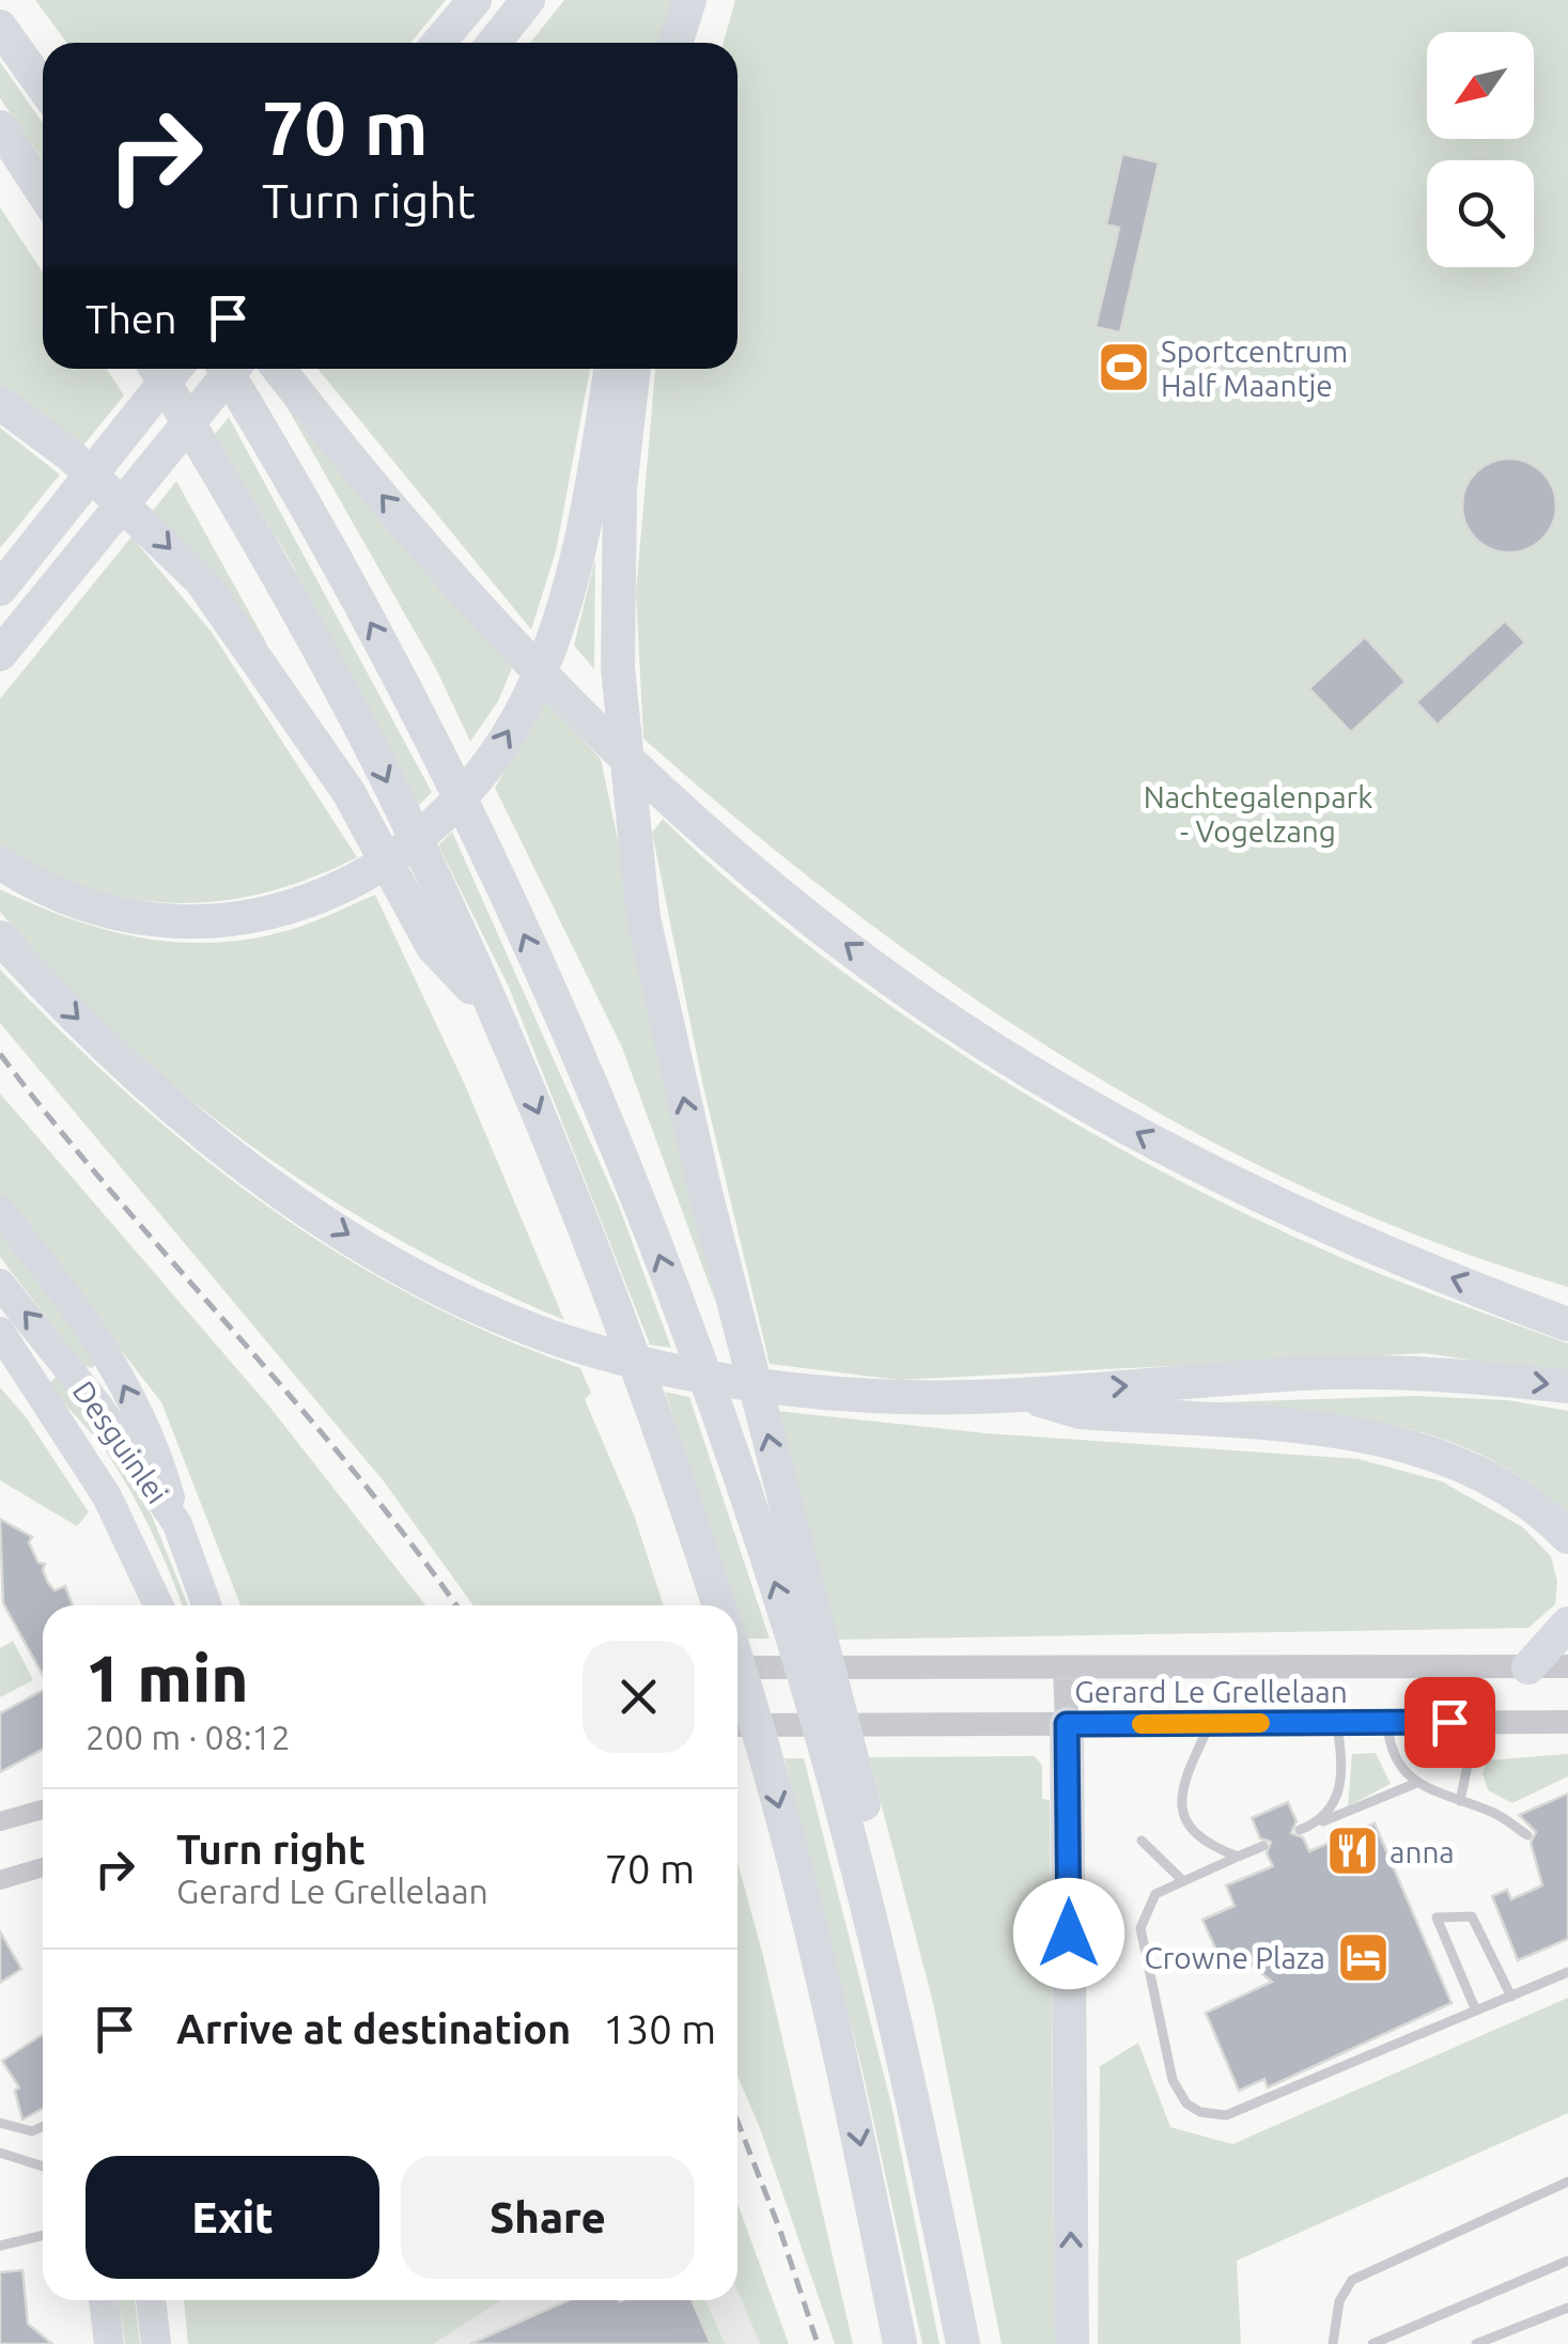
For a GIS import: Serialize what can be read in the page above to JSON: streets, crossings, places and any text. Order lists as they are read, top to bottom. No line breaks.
{"streets":{"main road":["Desguinlei"],"street":["Gerard Le Grellelaan"]},"parks":["Nachtegalenpark - Vogelzang"],"places":{"sports":["Sportcentrum Half Maantje"],"restaurant":["anna"],"hotel":["Crowne Plaza"]},"north":"bottom left","page":{"turn":["70 m","Turn right"],"then":"Then","heading":["1 min","200 m · 08:12"],"list":[{"name":"Turn right","note":"Gerard Le Grellelaan","value":"70 m"},{"name":"Arrive at destination","value":"130 m"}],"buttons":["Exit","Share"]}}
